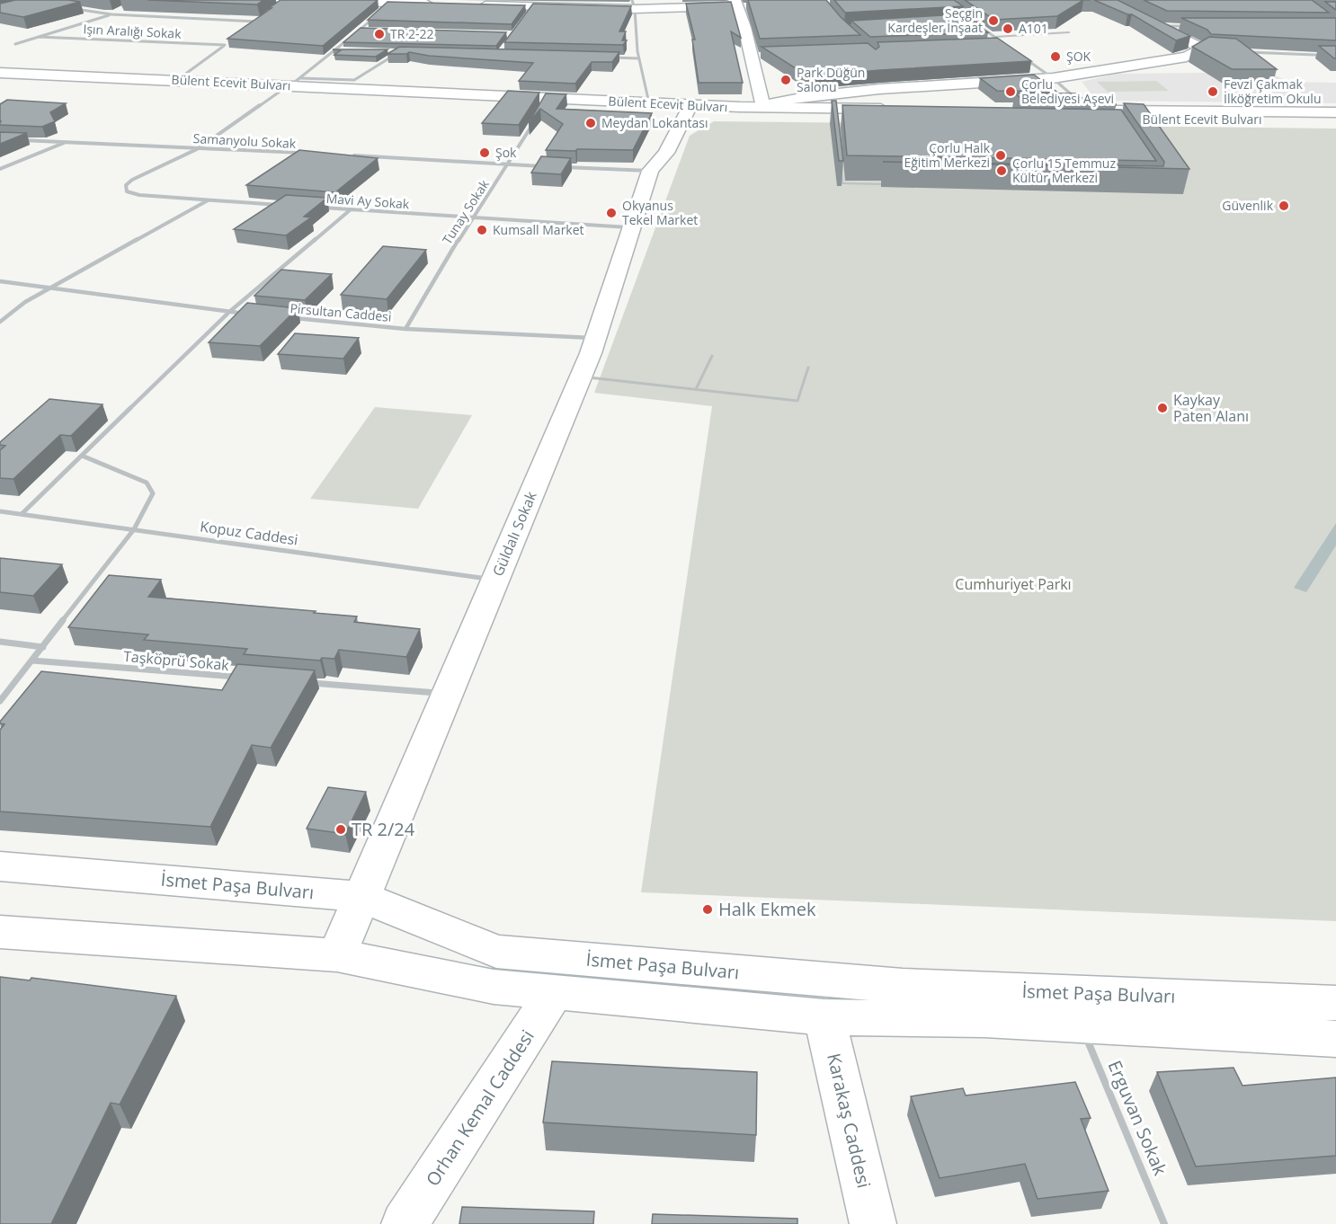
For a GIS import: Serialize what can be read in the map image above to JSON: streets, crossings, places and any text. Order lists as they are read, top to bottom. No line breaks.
{"streets":{"street":["Işın Aralığı Sokak","Bülent Ecevit Bulvarı","Samanyolu Sokak","Mavi Ay Sokak","Tunay Sokak","Pirsultan Caddesi","Kopuz Caddesi","Güldalı Sokak","Taşköprü Sokak","İsmet Paşa Bulvarı","Orhan Kemal Caddesi","Erguvan Sokak","Karakaş Caddesi"]},"crossings":[["Işın Aralığı Sokak","Bülent Ecevit Bulvarı"],["Bülent Ecevit Bulvarı","Güldalı Sokak"],["Mavi Ay Sokak","Tunay Sokak"],["Mavi Ay Sokak","Güldalı Sokak"],["Tunay Sokak","Pirsultan Caddesi"],["Pirsultan Caddesi","Güldalı Sokak"],["Kopuz Caddesi","Güldalı Sokak"],["Güldalı Sokak","İsmet Paşa Bulvarı"],["İsmet Paşa Bulvarı","Orhan Kemal Caddesi"],["İsmet Paşa Bulvarı","Erguvan Sokak"],["İsmet Paşa Bulvarı","Karakaş Caddesi"]],"parks":["Cumhuriyet Parkı"],"places":["Seçgin Kardeşler İnşaat","A101","TR 2-22","ŞOK","Park Düğün Salonu","Çorlu Belediyesi Aşevi","Fevzi Çakmak İlköğretim Okulu","Meydan Lokantası","Şok","Çorlu Halk Eğitim Merkezi","Çorlu 15 Temmuz Kültür Merkezi","Güvenlik","Okyanus Tekel Market","Kumsall Market","Kaykay Paten Alanı","TR 2/24","Halk Ekmek"]}
